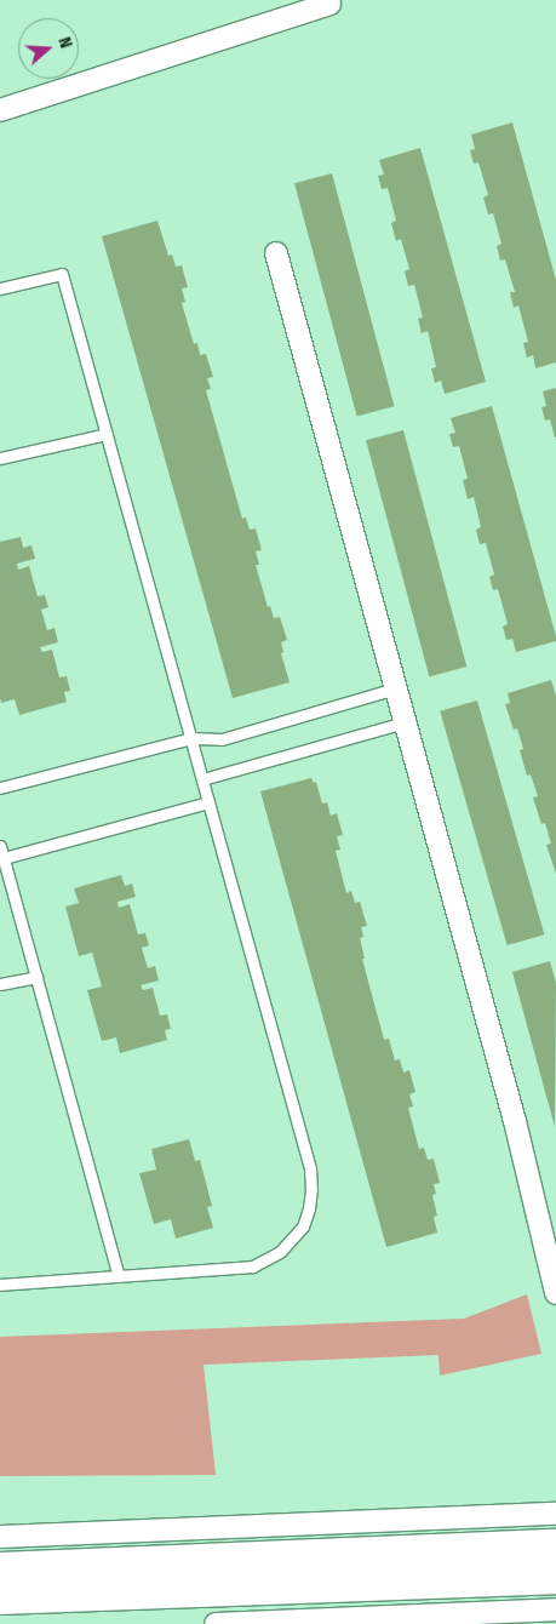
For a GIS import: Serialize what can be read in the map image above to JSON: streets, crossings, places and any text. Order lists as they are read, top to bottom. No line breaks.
{"north":"right"}
